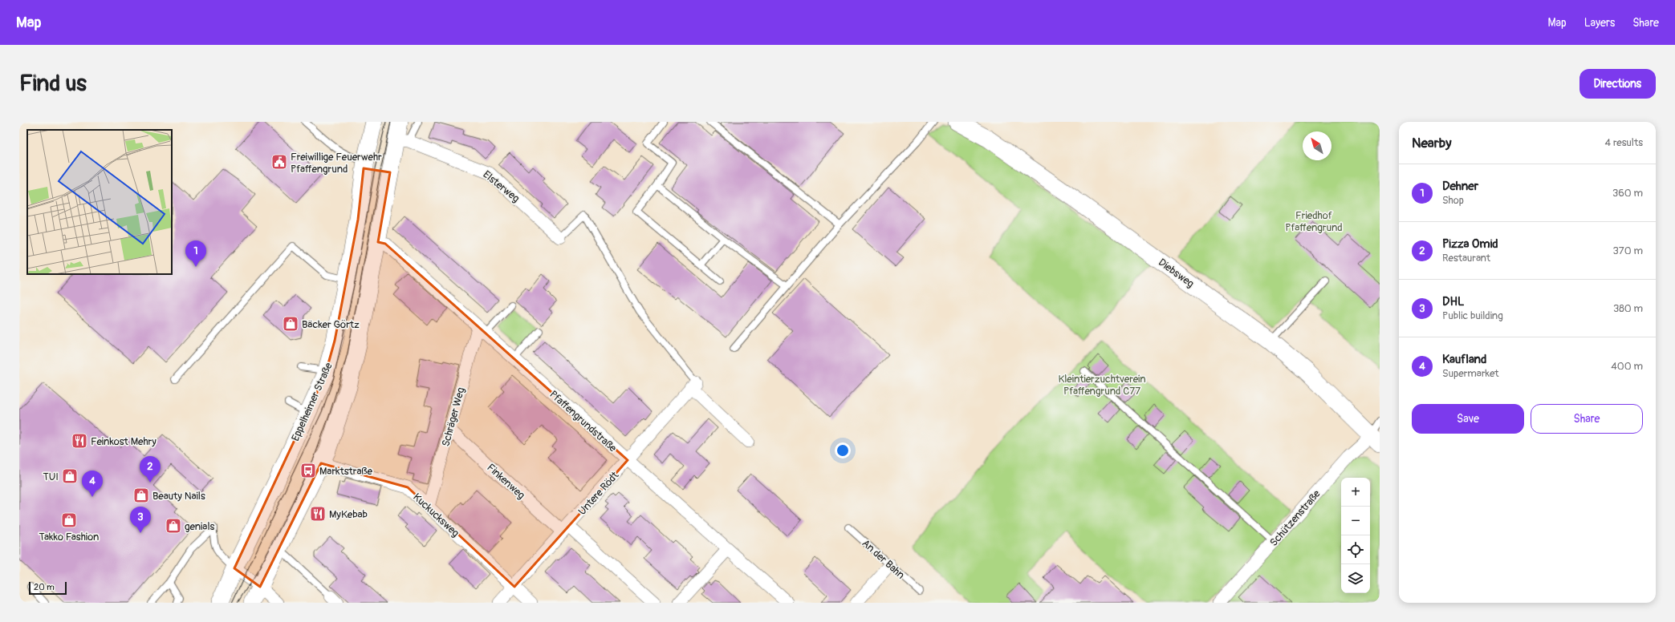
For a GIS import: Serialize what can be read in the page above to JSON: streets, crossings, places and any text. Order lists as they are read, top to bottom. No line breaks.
{"streets":{"main road":["Diebsweg","Eppelheimer Straße"],"street":["Elsterweg","Schräger Weg","Pfaffengrundstraße","Finkenweg","Untere Rödt","Kuckucksweg","Schützenstraße"],"lane":["An der Bahn"]},"crossings":[["Diebsweg","Schützenstraße"],["Schräger Weg","Pfaffengrundstraße"],["Schräger Weg","Finkenweg"],["Schräger Weg","Kuckucksweg"],["Pfaffengrundstraße","Untere Rödt"],["Finkenweg","Untere Rödt"],["Untere Rödt","Kuckucksweg"]],"parks":["Friedhof Pfaffengrund","Kleintierzuchtverein Pfaffengrund C77"],"places":{"public building":["Freiwillige Feuerwehr Pfaffengrund"],"shop":["Bäcker Görtz","TUI","Beauty Nails","Takko Fashion","genials"],"restaurant":["Feinkost Mehry","MyKebab"],"bus stop":["Marktstraße"]},"scale_bar":"20 m","north":"top left","page":{"header":"Map","nav":["Map","Layers","Share"],"buttons":["Directions",["Save","Share"]],"title":"Find us","heading":["Nearby","4 results"],"list":[{"mark":"1","name":"Dehner","note":"Shop","value":"360 m"},{"mark":"2","name":"Pizza Omid","note":"Restaurant","value":"370 m"},{"mark":"3","name":"DHL","note":"Public building","value":"380 m"},{"mark":"4","name":"Kaufland","note":"Supermarket","value":"400 m"}],"pins":["1","2","4","3"],"map_buttons":["+","−"],"scale":"20 m"}}
